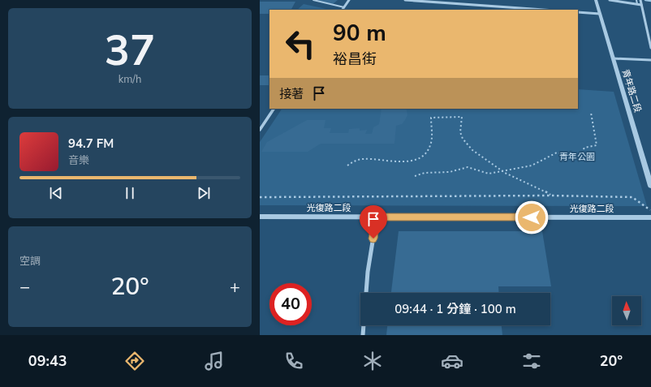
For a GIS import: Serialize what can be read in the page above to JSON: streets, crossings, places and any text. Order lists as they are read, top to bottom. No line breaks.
{"streets":{"street":["青年路二段","光復路二段"]},"parks":["青年公園"],"north":"top","page":{"tile":[["37","km/h"],"空調"],"turn":["90 m","裕昌街"],"then":"接著","song":["94.7 FM","音樂"],"heat":["−","20°","+"],"limit":"40","trip":"09:44 · 1 分鐘 · 100 m","tabs":["09:43","20°"]}}
